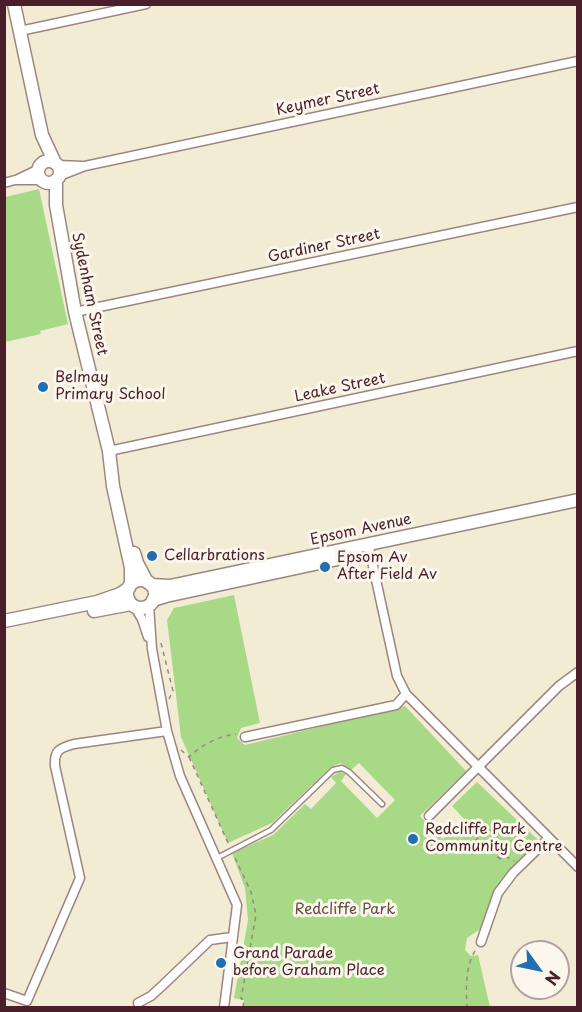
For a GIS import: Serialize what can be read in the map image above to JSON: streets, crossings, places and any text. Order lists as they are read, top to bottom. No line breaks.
{"streets":{"street":["Keymer Street","Gardiner Street","Sydenham Street","Leake Street","Epsom Avenue"]},"crossings":[["Keymer Street","Sydenham Street"],["Gardiner Street","Sydenham Street"],["Sydenham Street","Leake Street"],["Sydenham Street","Epsom Avenue"]],"parks":["Redcliffe Park"],"places":["Belmay Primary School","Cellarbrations","Epsom Av After Field Av","Redcliffe Park Community Centre","Grand Parade before Graham Place"],"north":"bottom right"}
